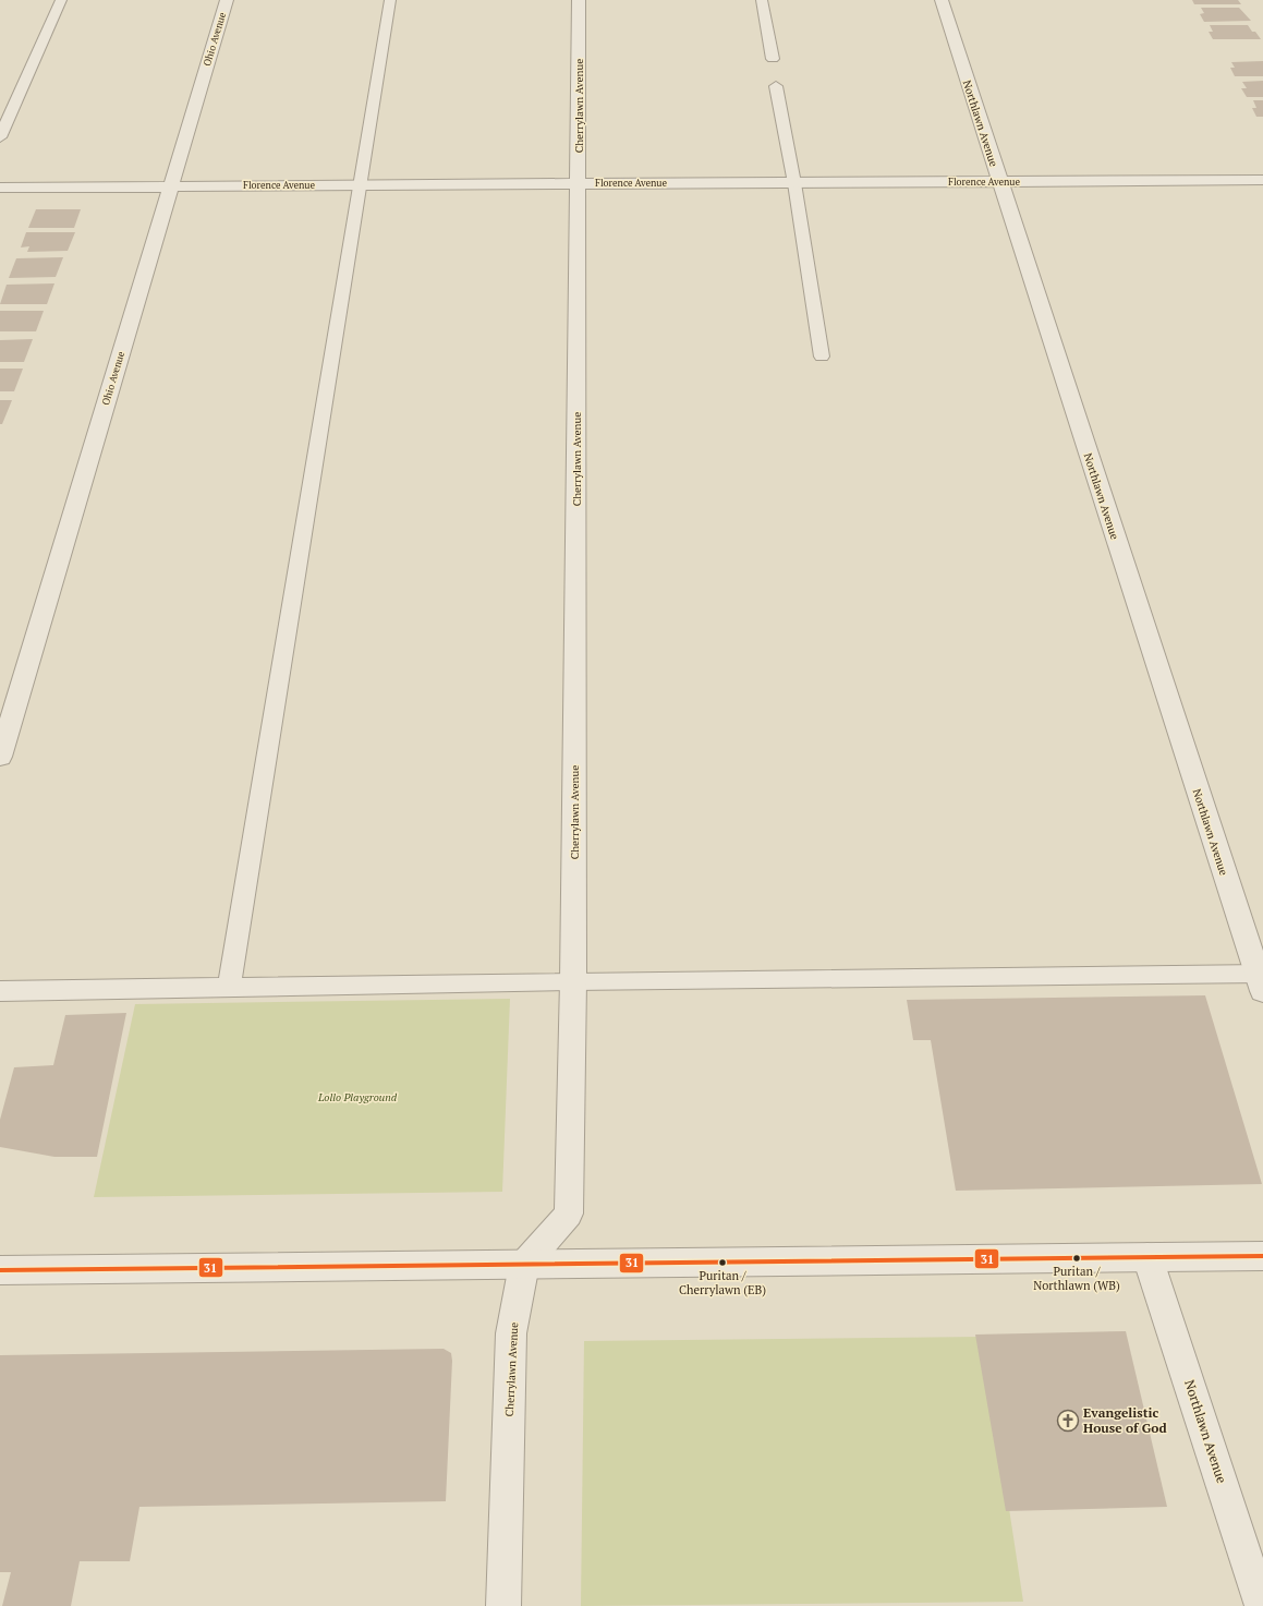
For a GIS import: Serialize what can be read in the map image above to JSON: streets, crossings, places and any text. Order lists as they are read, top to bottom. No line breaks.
{"streets":{"street":["Ohio Avenue","Cherrylawn Avenue","Northlawn Avenue","Florence Avenue"]},"crossings":[["Ohio Avenue","Florence Avenue"],["Cherrylawn Avenue","Florence Avenue"],["Northlawn Avenue","Florence Avenue"]],"parks":["Lollo Playground"],"places":{"other":["Puritan / Northlawn (WB)","Puritan / Cherrylawn (EB)"],"church":["Evangelistic House of God"]},"lines":["transit line 31"]}
